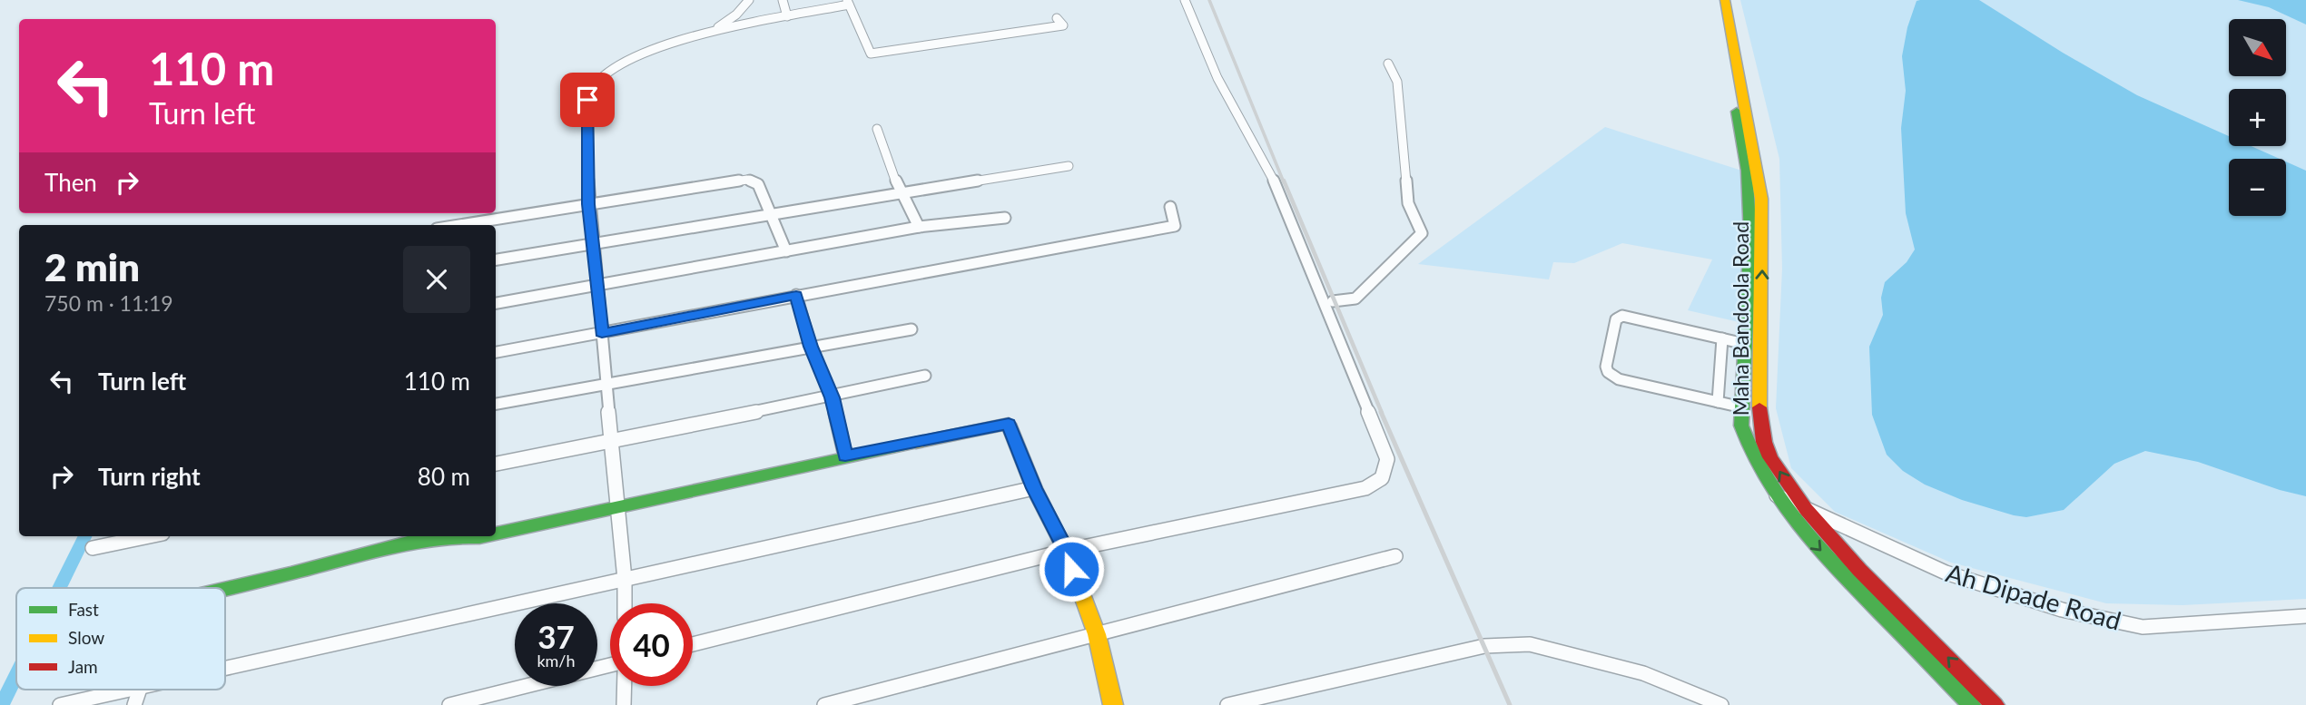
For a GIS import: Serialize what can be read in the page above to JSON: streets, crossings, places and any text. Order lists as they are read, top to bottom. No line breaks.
{"streets":{"main road":["Maha Bandoola Road"],"street":["Ah Dipade Road"]},"crossings":[["Maha Bandoola Road","Ah Dipade Road"]],"legend":["Fast","Slow","Jam"],"north":"bottom right","page":{"map_buttons":["+","−"],"turn":["110 m","Turn left"],"then":"Then","heading":["2 min","750 m · 11:19"],"list":[{"name":"Turn left","value":"110 m"},{"name":"Turn right","value":"80 m"}],"speed":"37 km/h","limit":"40"}}
